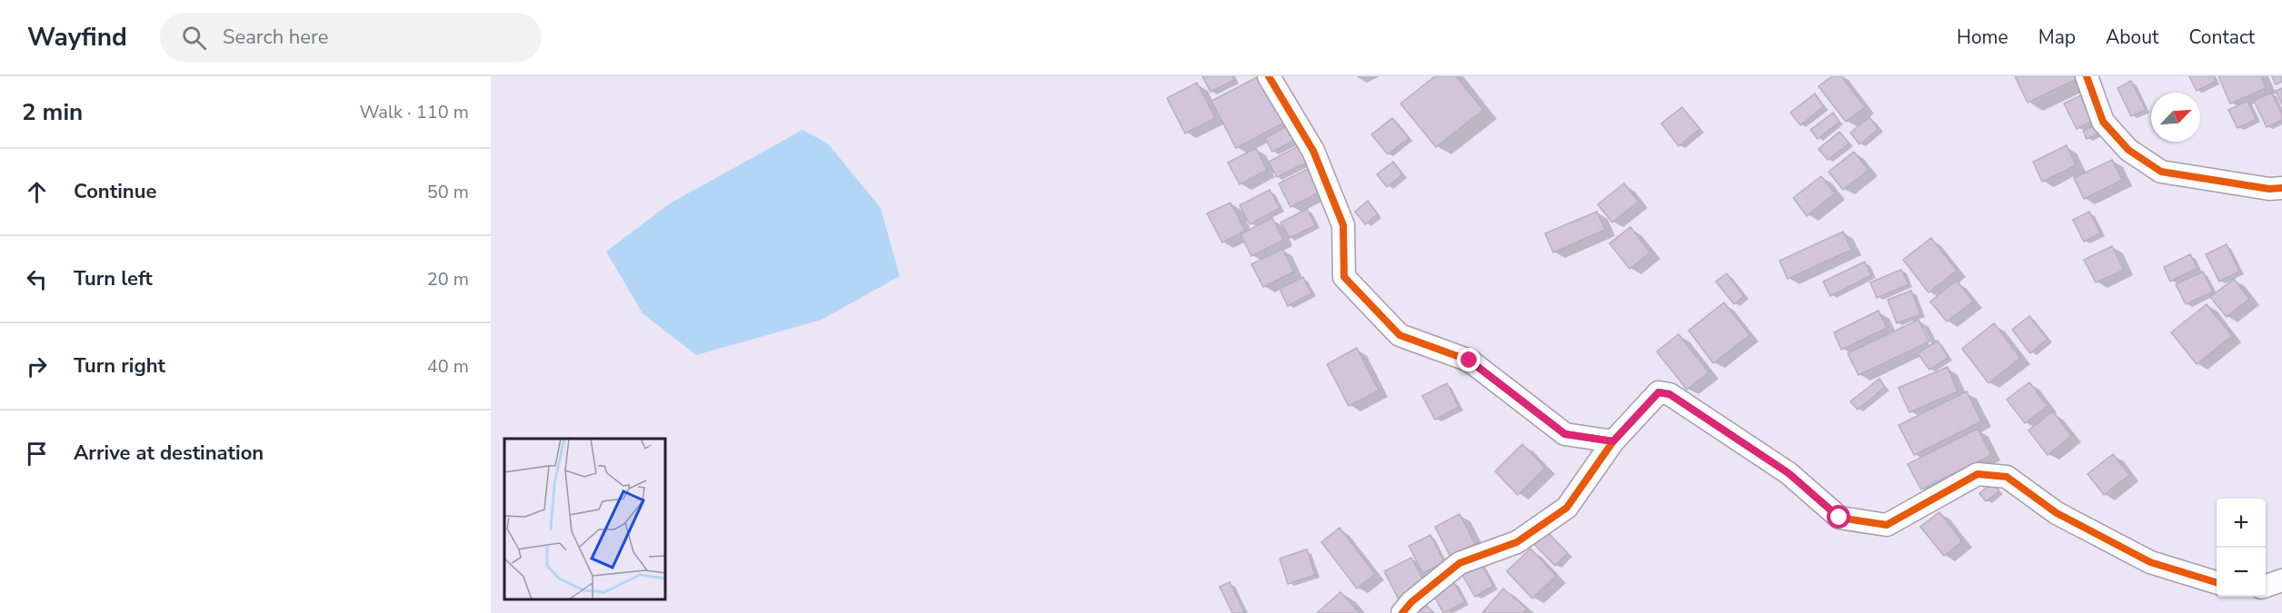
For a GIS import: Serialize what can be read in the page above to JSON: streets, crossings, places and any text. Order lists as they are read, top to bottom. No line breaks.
{"north":"top right","page":{"header":"Wayfind","search":"Search here","nav":["Home","Map","About","Contact"],"heading":["2 min","Walk · 110 m"],"list":[["Continue","50 m"],["Turn left","20 m"],["Turn right","40 m"],"Arrive at destination"],"map_buttons":["+","−"]}}
